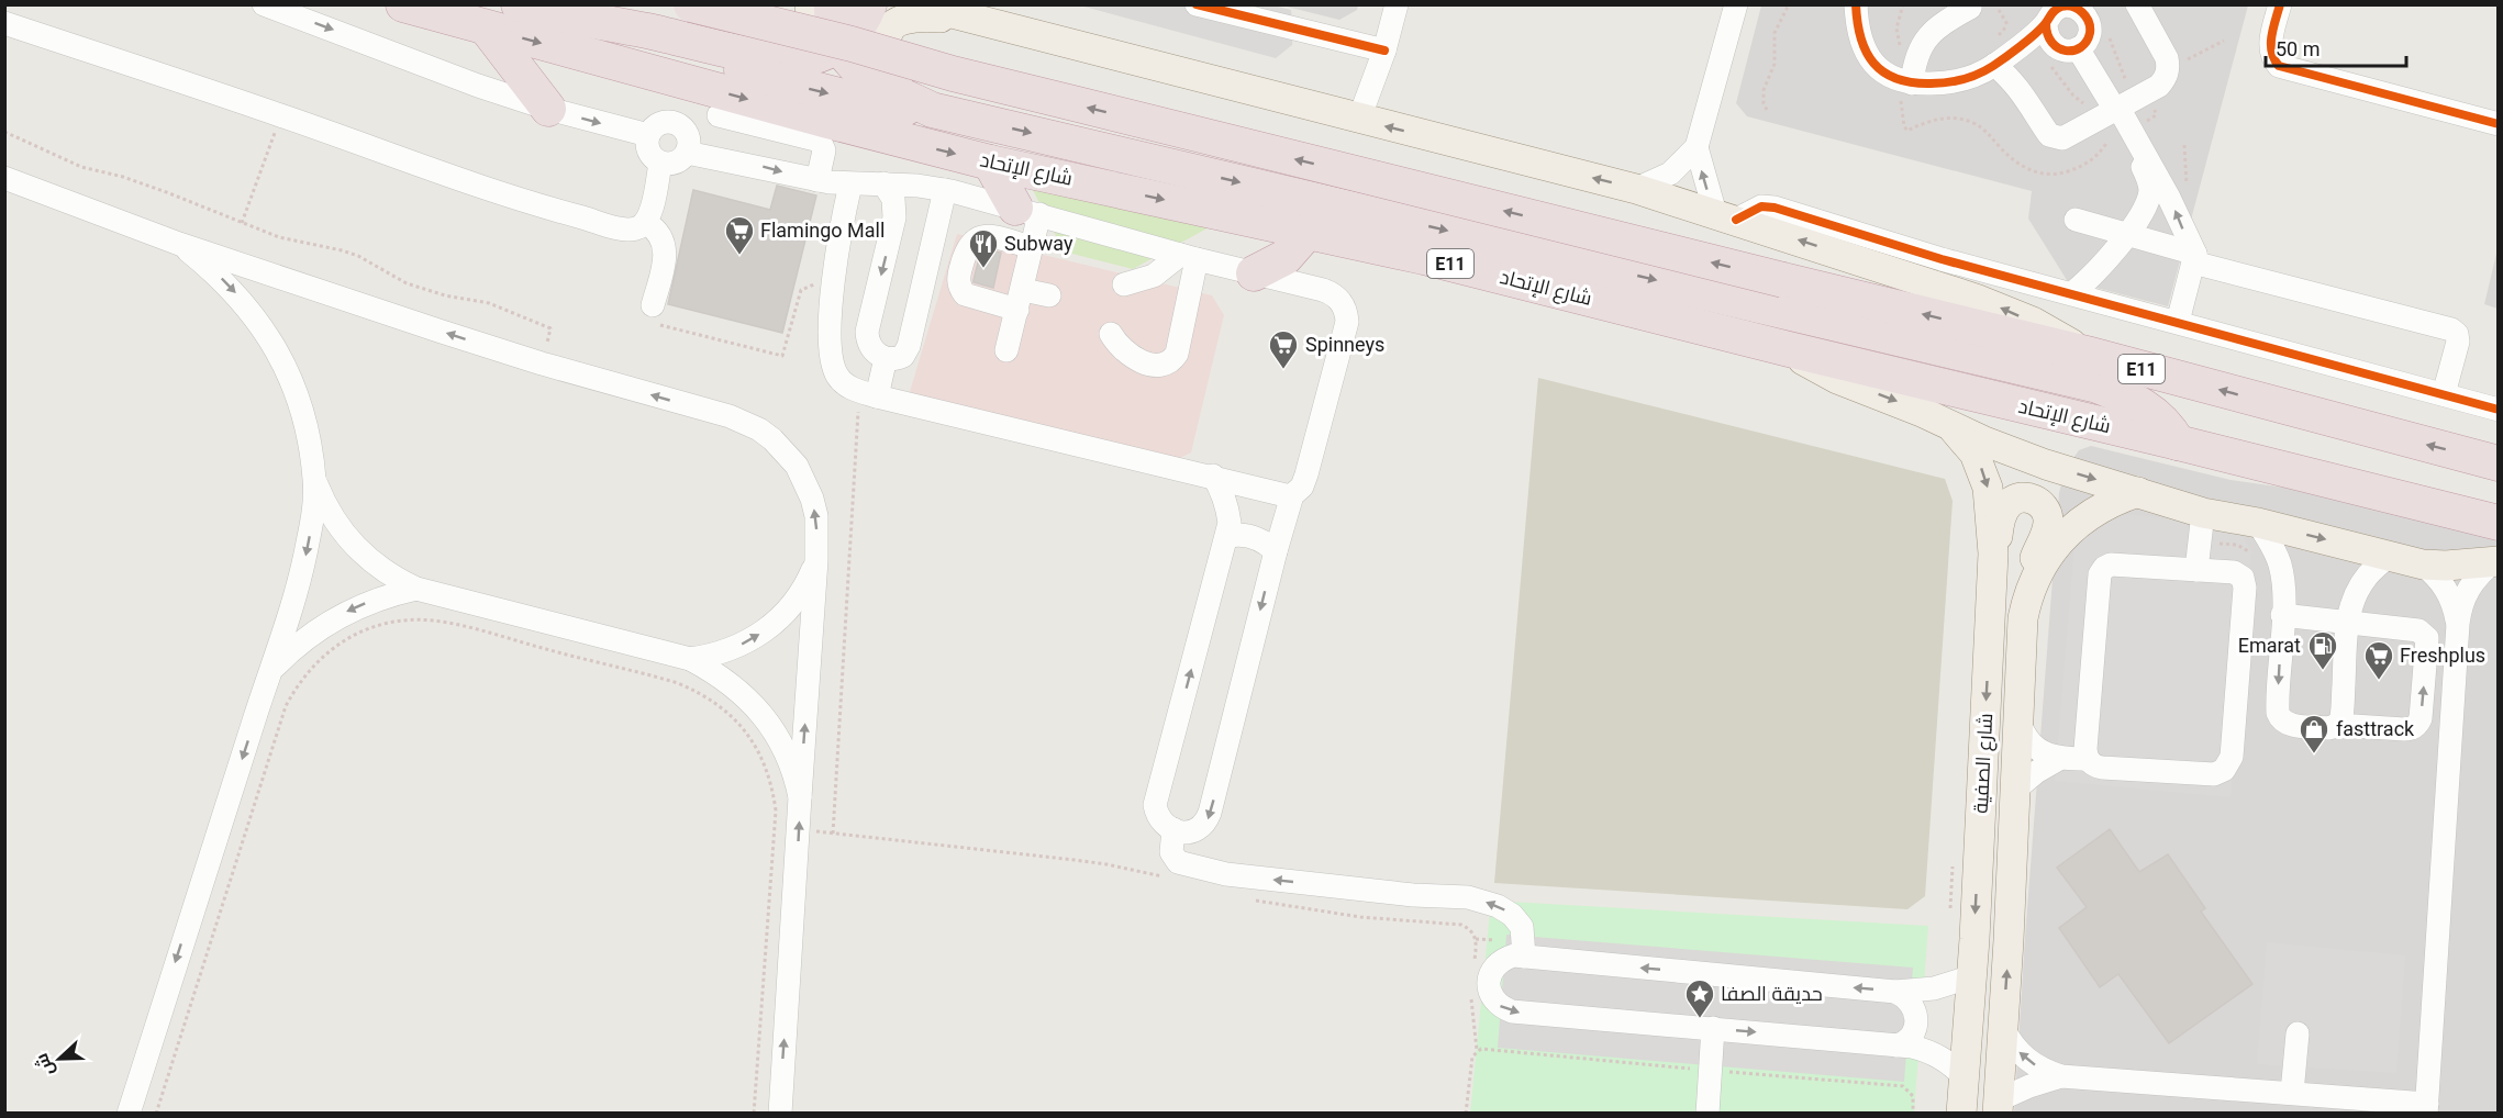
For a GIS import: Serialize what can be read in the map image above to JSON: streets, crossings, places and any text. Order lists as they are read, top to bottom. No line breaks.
{"streets":{"highway":["شارع الإتحاد","E11"],"main road":["شارع الصفية"]},"places":{"supermarket":["Flamingo Mall","Spinneys","Freshplus"],"restaurant":["Subway"],"fuel station":["Emarat"],"shop":["fasttrack"],"place":["حديقة الصفا"]},"scale_bar":"50 m","north":"left"}
